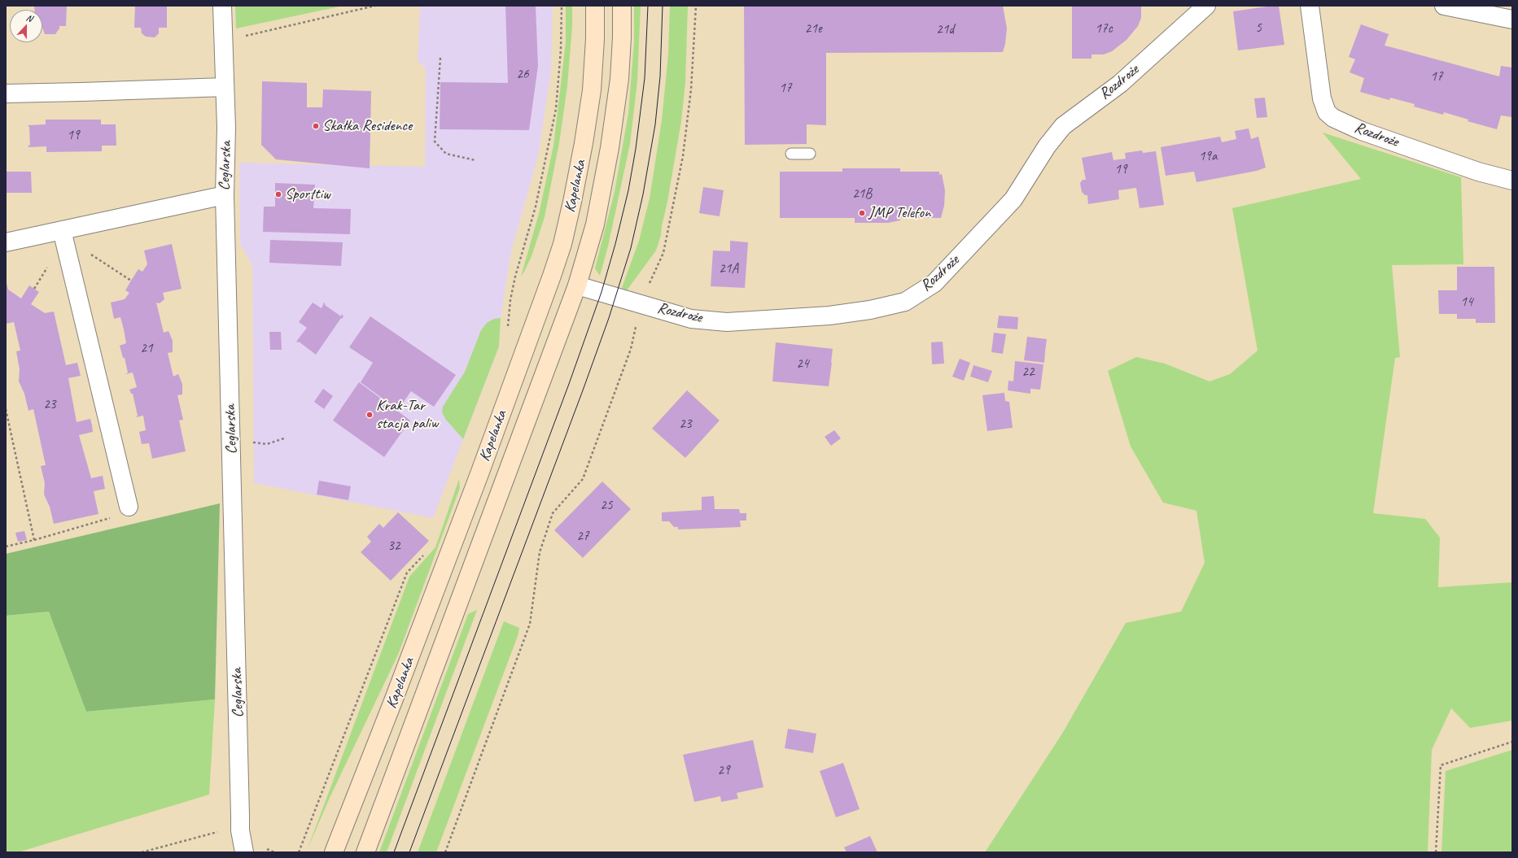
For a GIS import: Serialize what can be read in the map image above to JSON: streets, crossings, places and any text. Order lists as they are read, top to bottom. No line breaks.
{"streets":{"main road":["Kapelanka"],"street":["Rozdroże","Ceglarska"]},"crossings":[["Rozdroże","Kapelanka"]],"places":["Skałka Residence","Sporttiw","JMP Telefon","Krak-Tar stacja paliw"],"house_numbers":["5","21e","17c","21d","26","17","17","19","19a","19","21B","21A","14","21","24","22","23","23","25","27","32","29"],"north":"top"}
